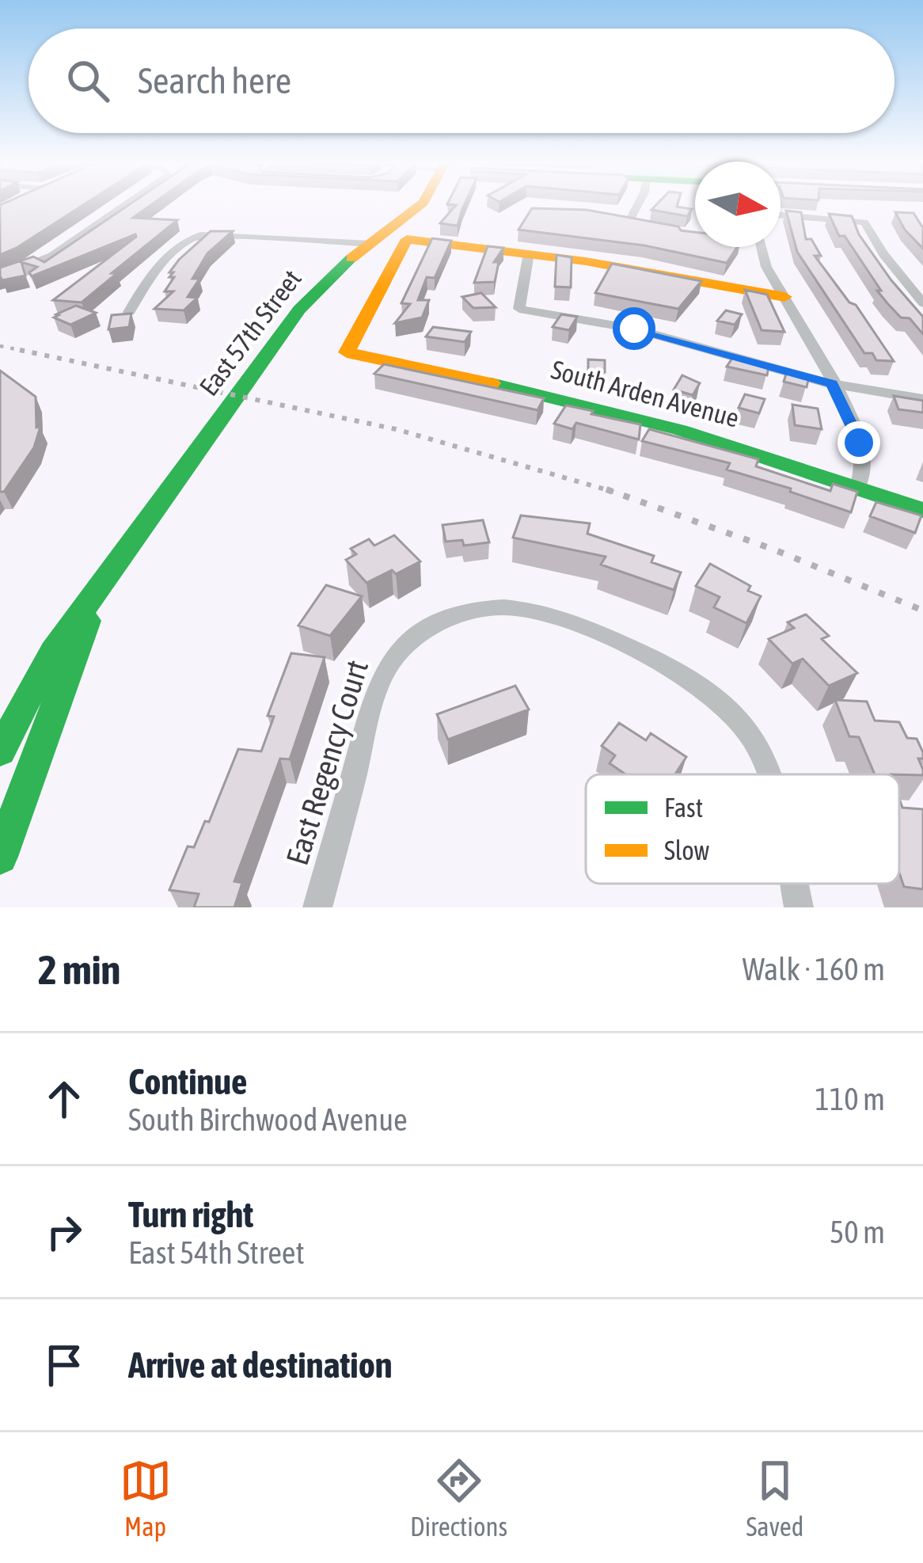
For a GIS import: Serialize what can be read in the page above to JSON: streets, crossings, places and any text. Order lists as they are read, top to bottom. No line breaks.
{"streets":{"street":["East 57th Street","South Arden Avenue","East Regency Court"]},"legend":["Fast","Slow"],"north":"right","page":{"search":"Search here","heading":["2 min","Walk · 160 m"],"list":[["Continue","South Birchwood Avenue","110 m"],["Turn right","East 54th Street","50 m"],"Arrive at destination"],"nav":["Map","Directions","Saved"]}}
